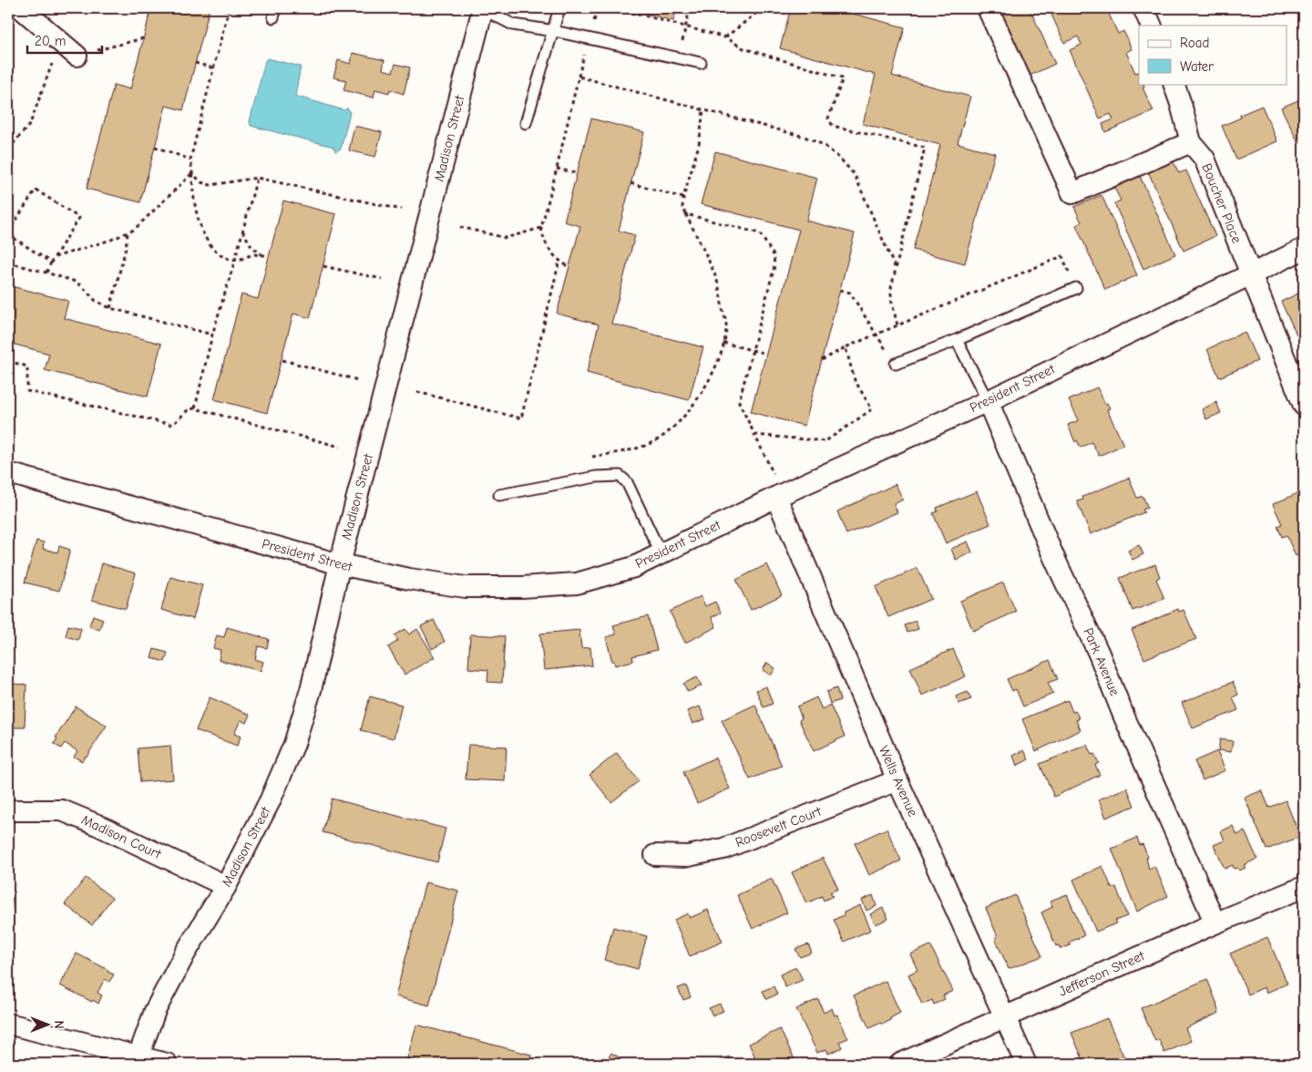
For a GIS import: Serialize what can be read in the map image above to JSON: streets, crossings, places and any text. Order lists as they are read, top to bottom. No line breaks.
{"streets":{"street":["Madison Street","Boucher Place","President Street","Park Avenue","Wells Avenue","Roosevelt Court","Madison Court","Jefferson Street"]},"crossings":[["Madison Street","President Street"],["Madison Street","Madison Court"],["Boucher Place","President Street"],["President Street","Park Avenue"],["President Street","Wells Avenue"],["Park Avenue","Jefferson Street"],["Wells Avenue","Roosevelt Court"],["Wells Avenue","Jefferson Street"]],"legend":["Road","Water"],"scale_bar":"20 m","north":"right"}
